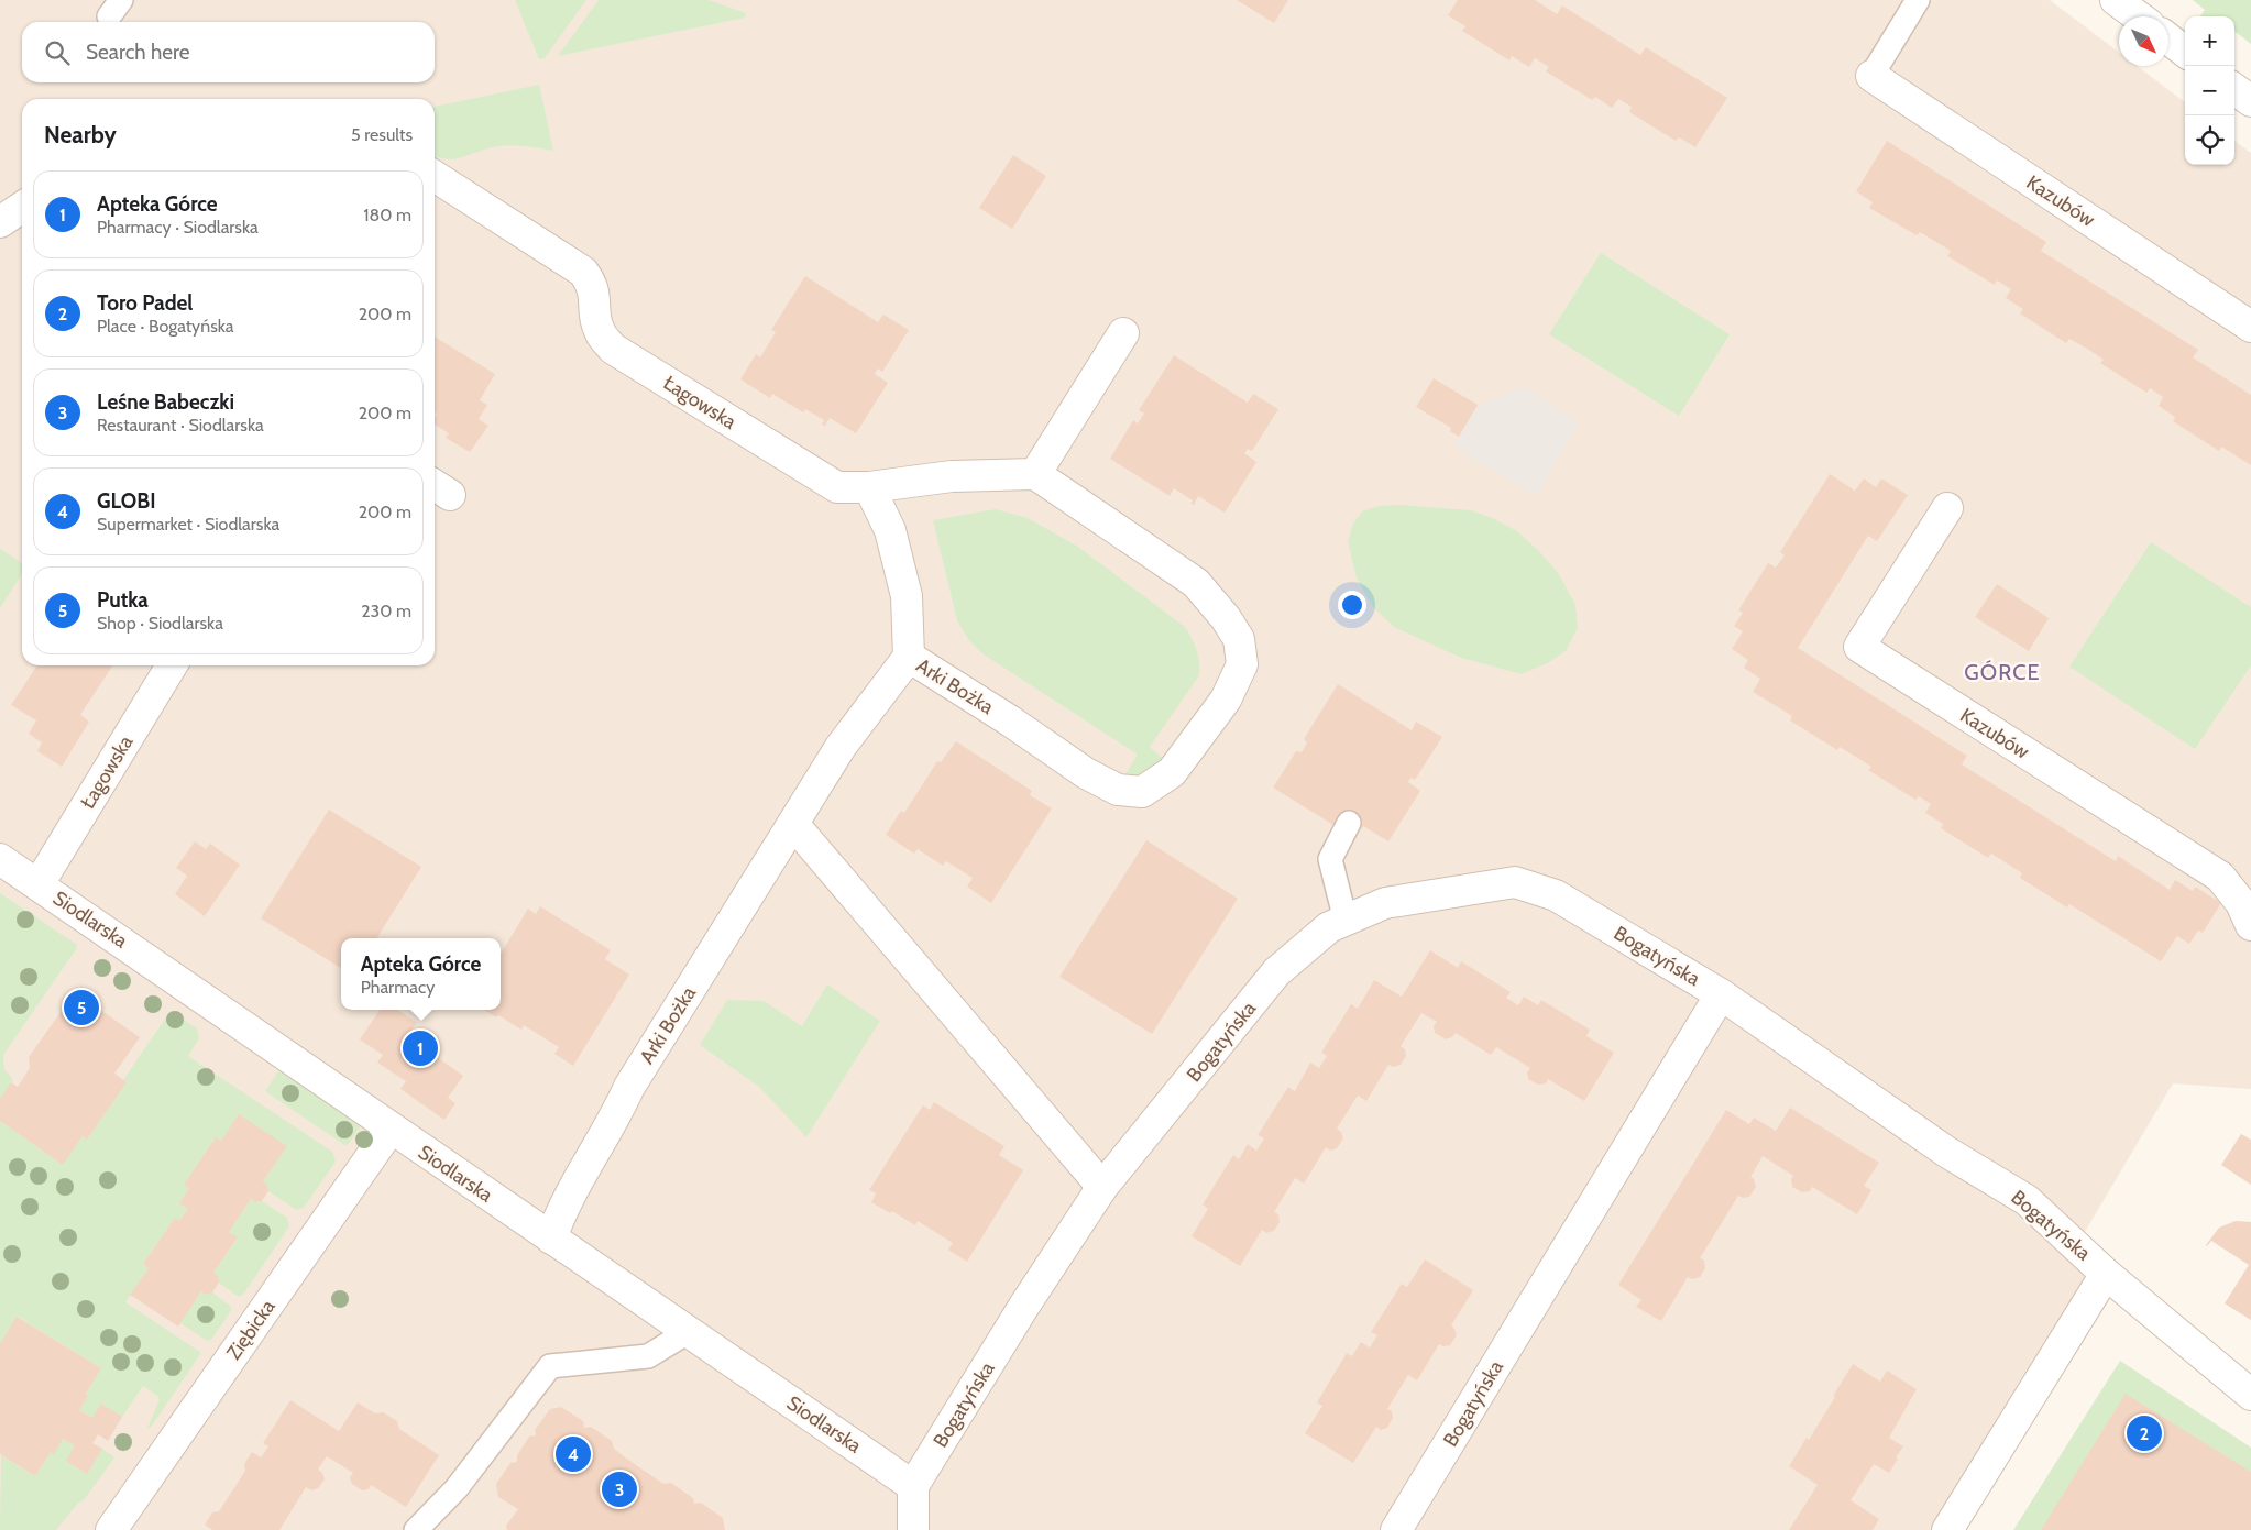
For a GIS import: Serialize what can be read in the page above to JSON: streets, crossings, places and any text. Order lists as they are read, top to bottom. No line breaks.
{"streets":{"street":["Kazubów","Łagowska","Arki Bożka","Siodlarska","Bogatyńska","Ziębicka"]},"crossings":[["Łagowska","Siodlarska"],["Arki Bożka","Siodlarska"],["Siodlarska","Bogatyńska"],["Siodlarska","Ziębicka"]],"districts":["GÓRCE"],"north":"bottom right","page":{"map_buttons":["+","−"],"search":"Search here","heading":["Nearby","5 results"],"list":[{"mark":"1","name":"Apteka Górce","note":"Pharmacy · Siodlarska","value":"180 m"},{"mark":"2","name":"Toro Padel","note":"Place · Bogatyńska","value":"200 m"},{"mark":"3","name":"Leśne Babeczki","note":"Restaurant · Siodlarska","value":"200 m"},{"mark":"4","name":"GLOBI","note":"Supermarket · Siodlarska","value":"200 m"},{"mark":"5","name":"Putka","note":"Shop · Siodlarska","value":"230 m"}],"popup":["Apteka Górce","Pharmacy"],"pins":["5","1","2","4","3"]}}
